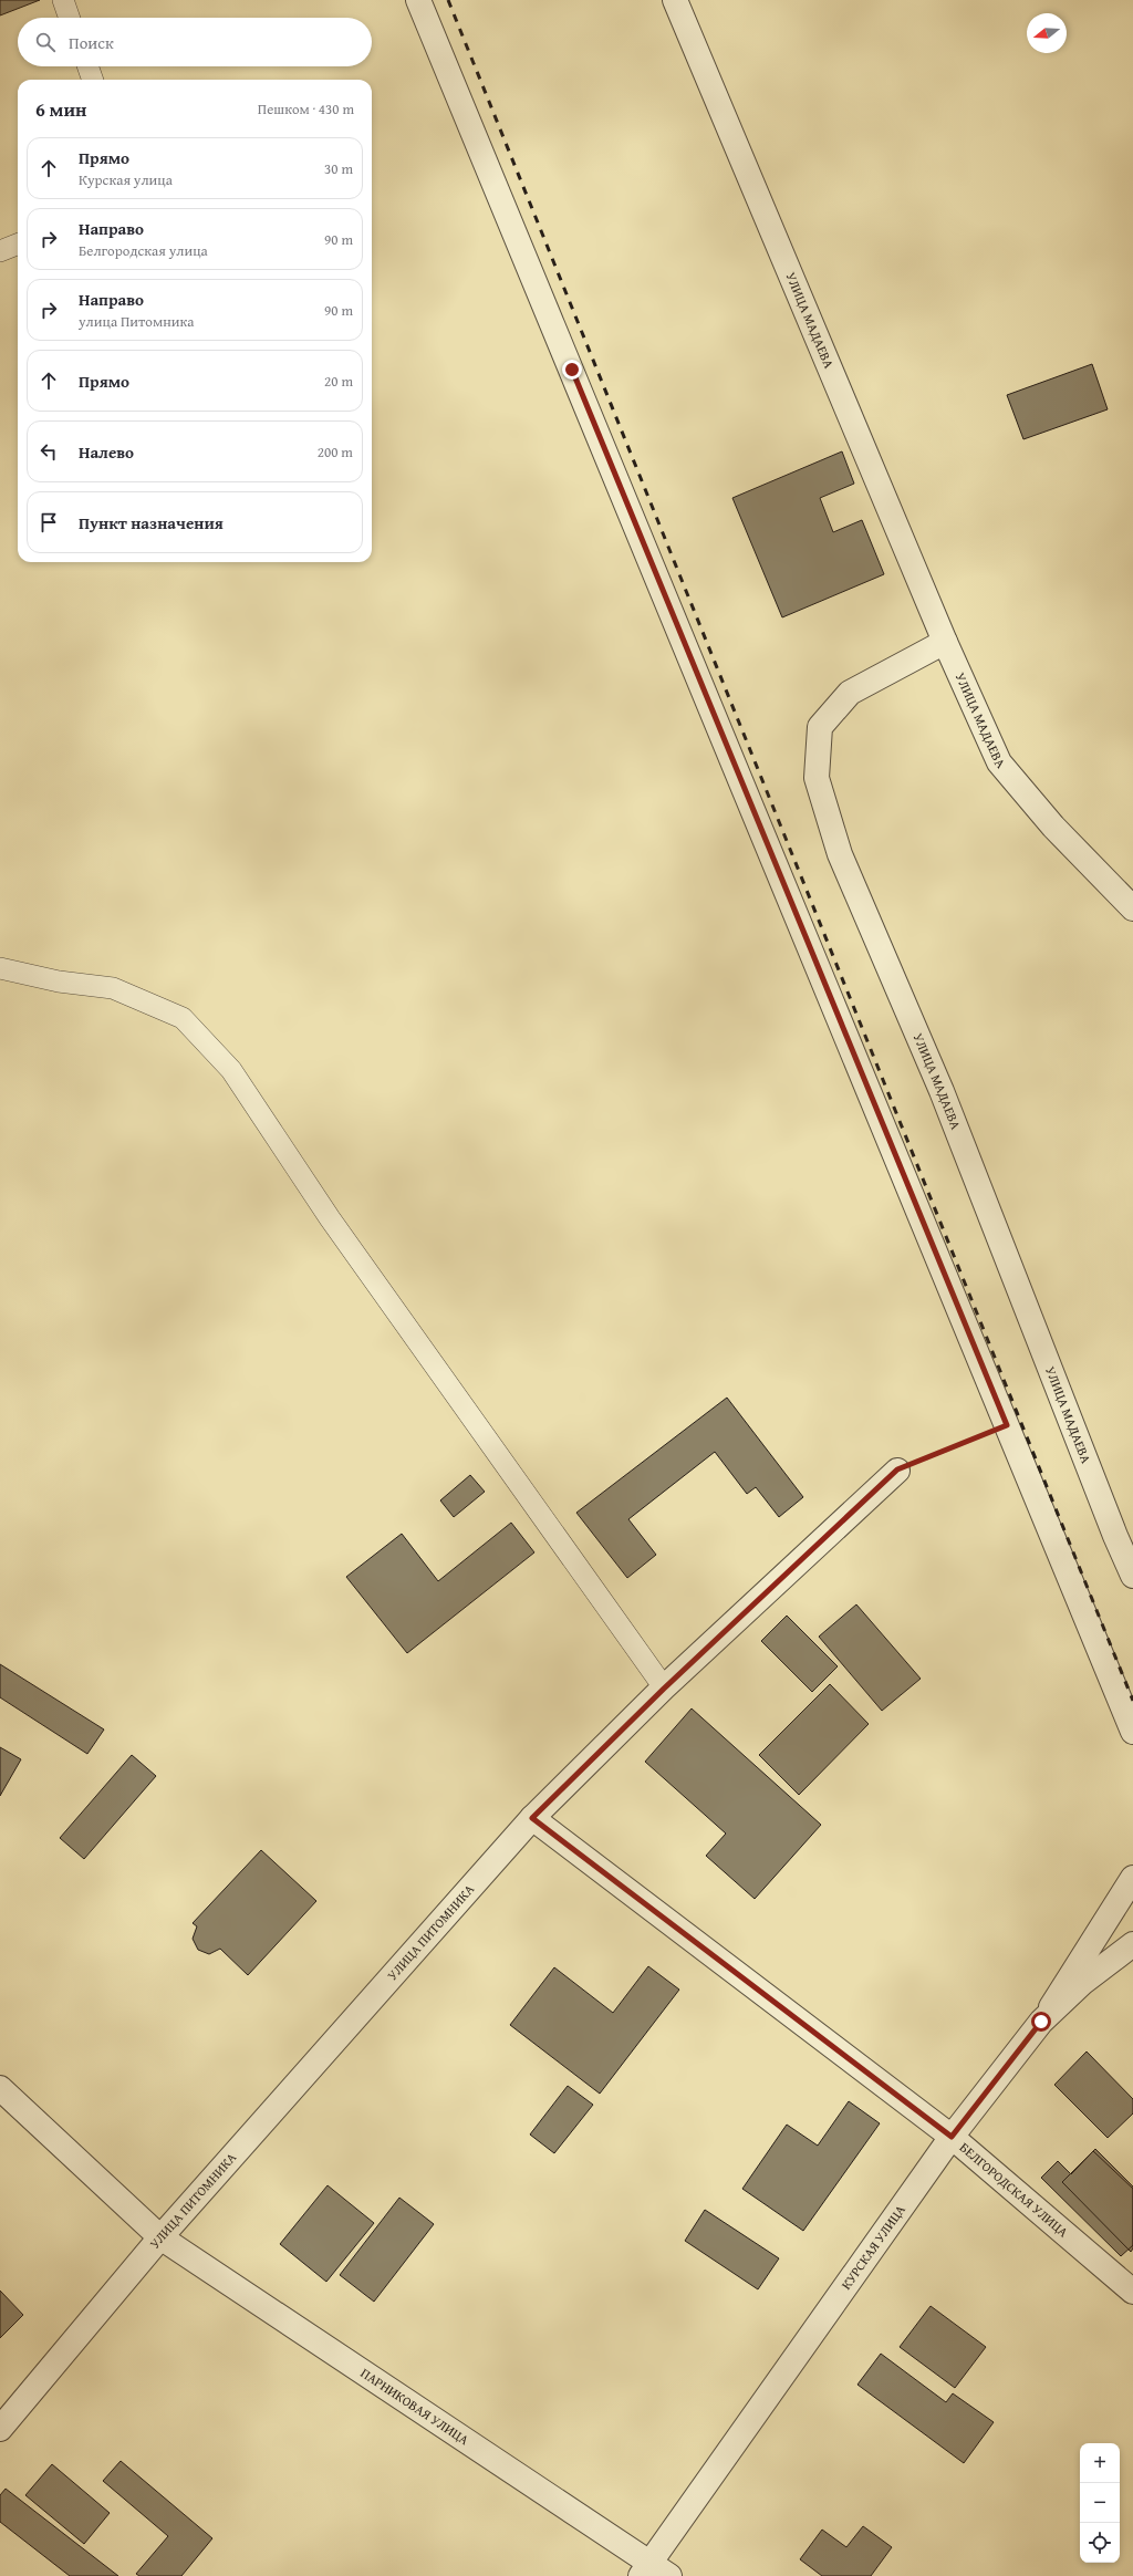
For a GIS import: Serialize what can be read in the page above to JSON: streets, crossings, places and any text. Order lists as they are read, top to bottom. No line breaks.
{"streets":{"street":["УЛИЦА МАДАЕВА","УЛИЦА ПИТОМНИКА","БЕЛГОРОДСКАЯ УЛИЦА","КУРСКАЯ УЛИЦА","ПАРНИКОВАЯ УЛИЦА"]},"crossings":[["УЛИЦА ПИТОМНИКА","БЕЛГОРОДСКАЯ УЛИЦА"],["УЛИЦА ПИТОМНИКА","ПАРНИКОВАЯ УЛИЦА"],["БЕЛГОРОДСКАЯ УЛИЦА","КУРСКАЯ УЛИЦА"],["КУРСКАЯ УЛИЦА","ПАРНИКОВАЯ УЛИЦА"]],"north":"left","page":{"search":"Поиск","heading":["6 мин","Пешком · 430 m"],"list":[["Прямо","Курская улица","30 m"],["Направо","Белгородская улица","90 m"],["Направо","улица Питомника","90 m"],["Прямо","20 m"],["Налево","200 m"],"Пункт назначения"],"map_buttons":["+","−"]}}
